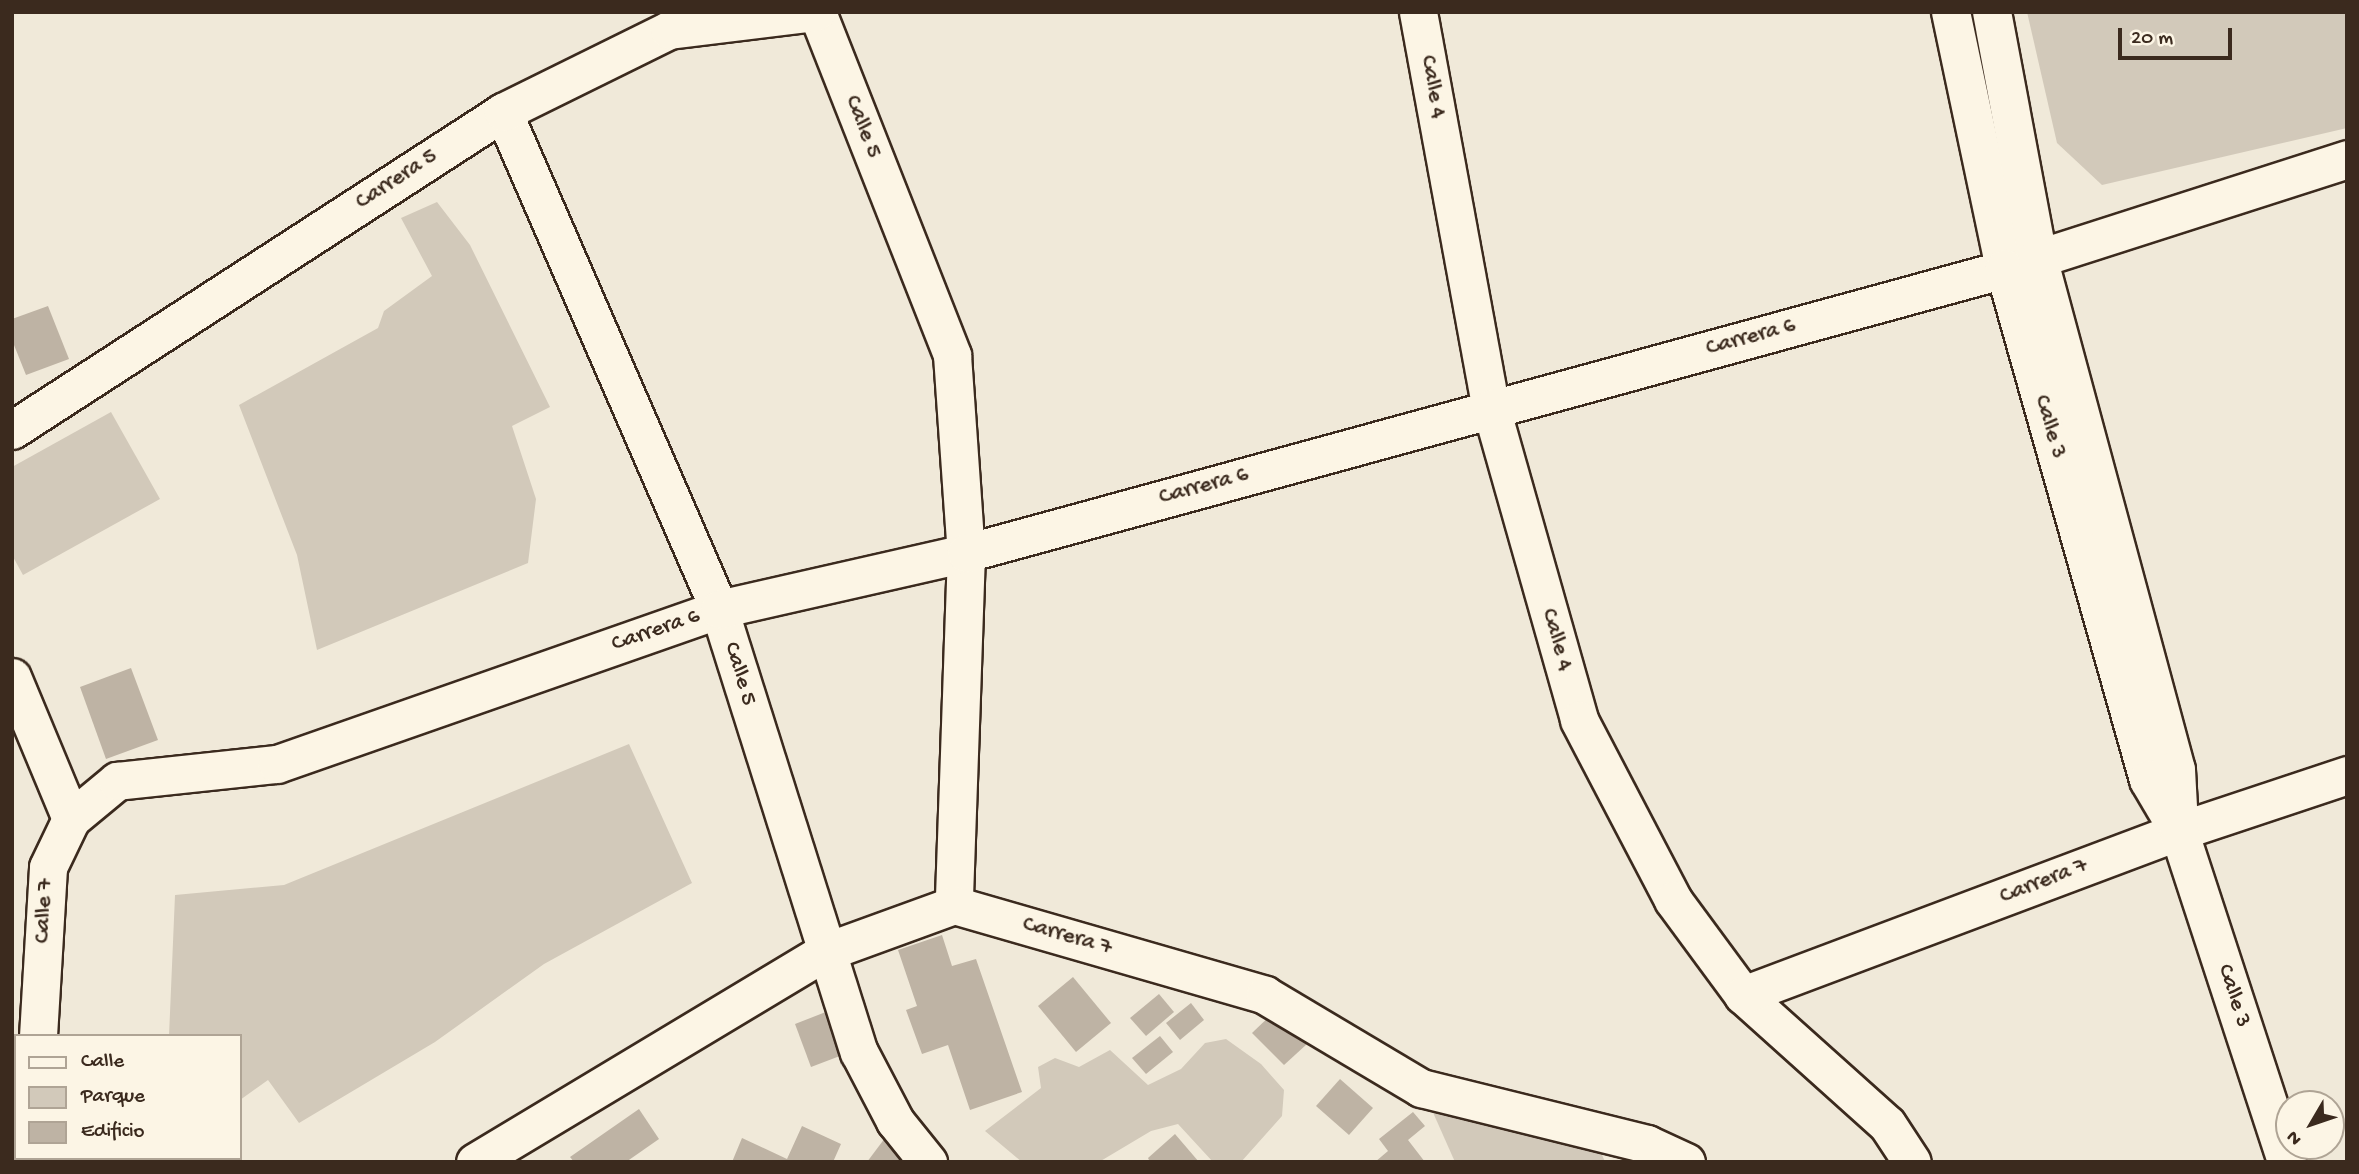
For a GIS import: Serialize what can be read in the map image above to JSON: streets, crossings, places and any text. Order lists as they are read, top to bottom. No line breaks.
{"streets":{"main road":["Calle 3"],"street":["Calle 4","Calle 5","Carrera 5","Carrera 6","Carrera 7","Calle 7"]},"crossings":[["Calle 4","Carrera 6"],["Calle 4","Carrera 7"],["Calle 5","Carrera 5"],["Calle 5","Carrera 6"],["Calle 5","Carrera 7"],["Carrera 6","Calle 3"],["Carrera 6","Calle 7"],["Calle 3","Carrera 7"]],"legend":["Calle","Parque","Edificio"],"scale_bar":"20 m","north":"bottom left"}
